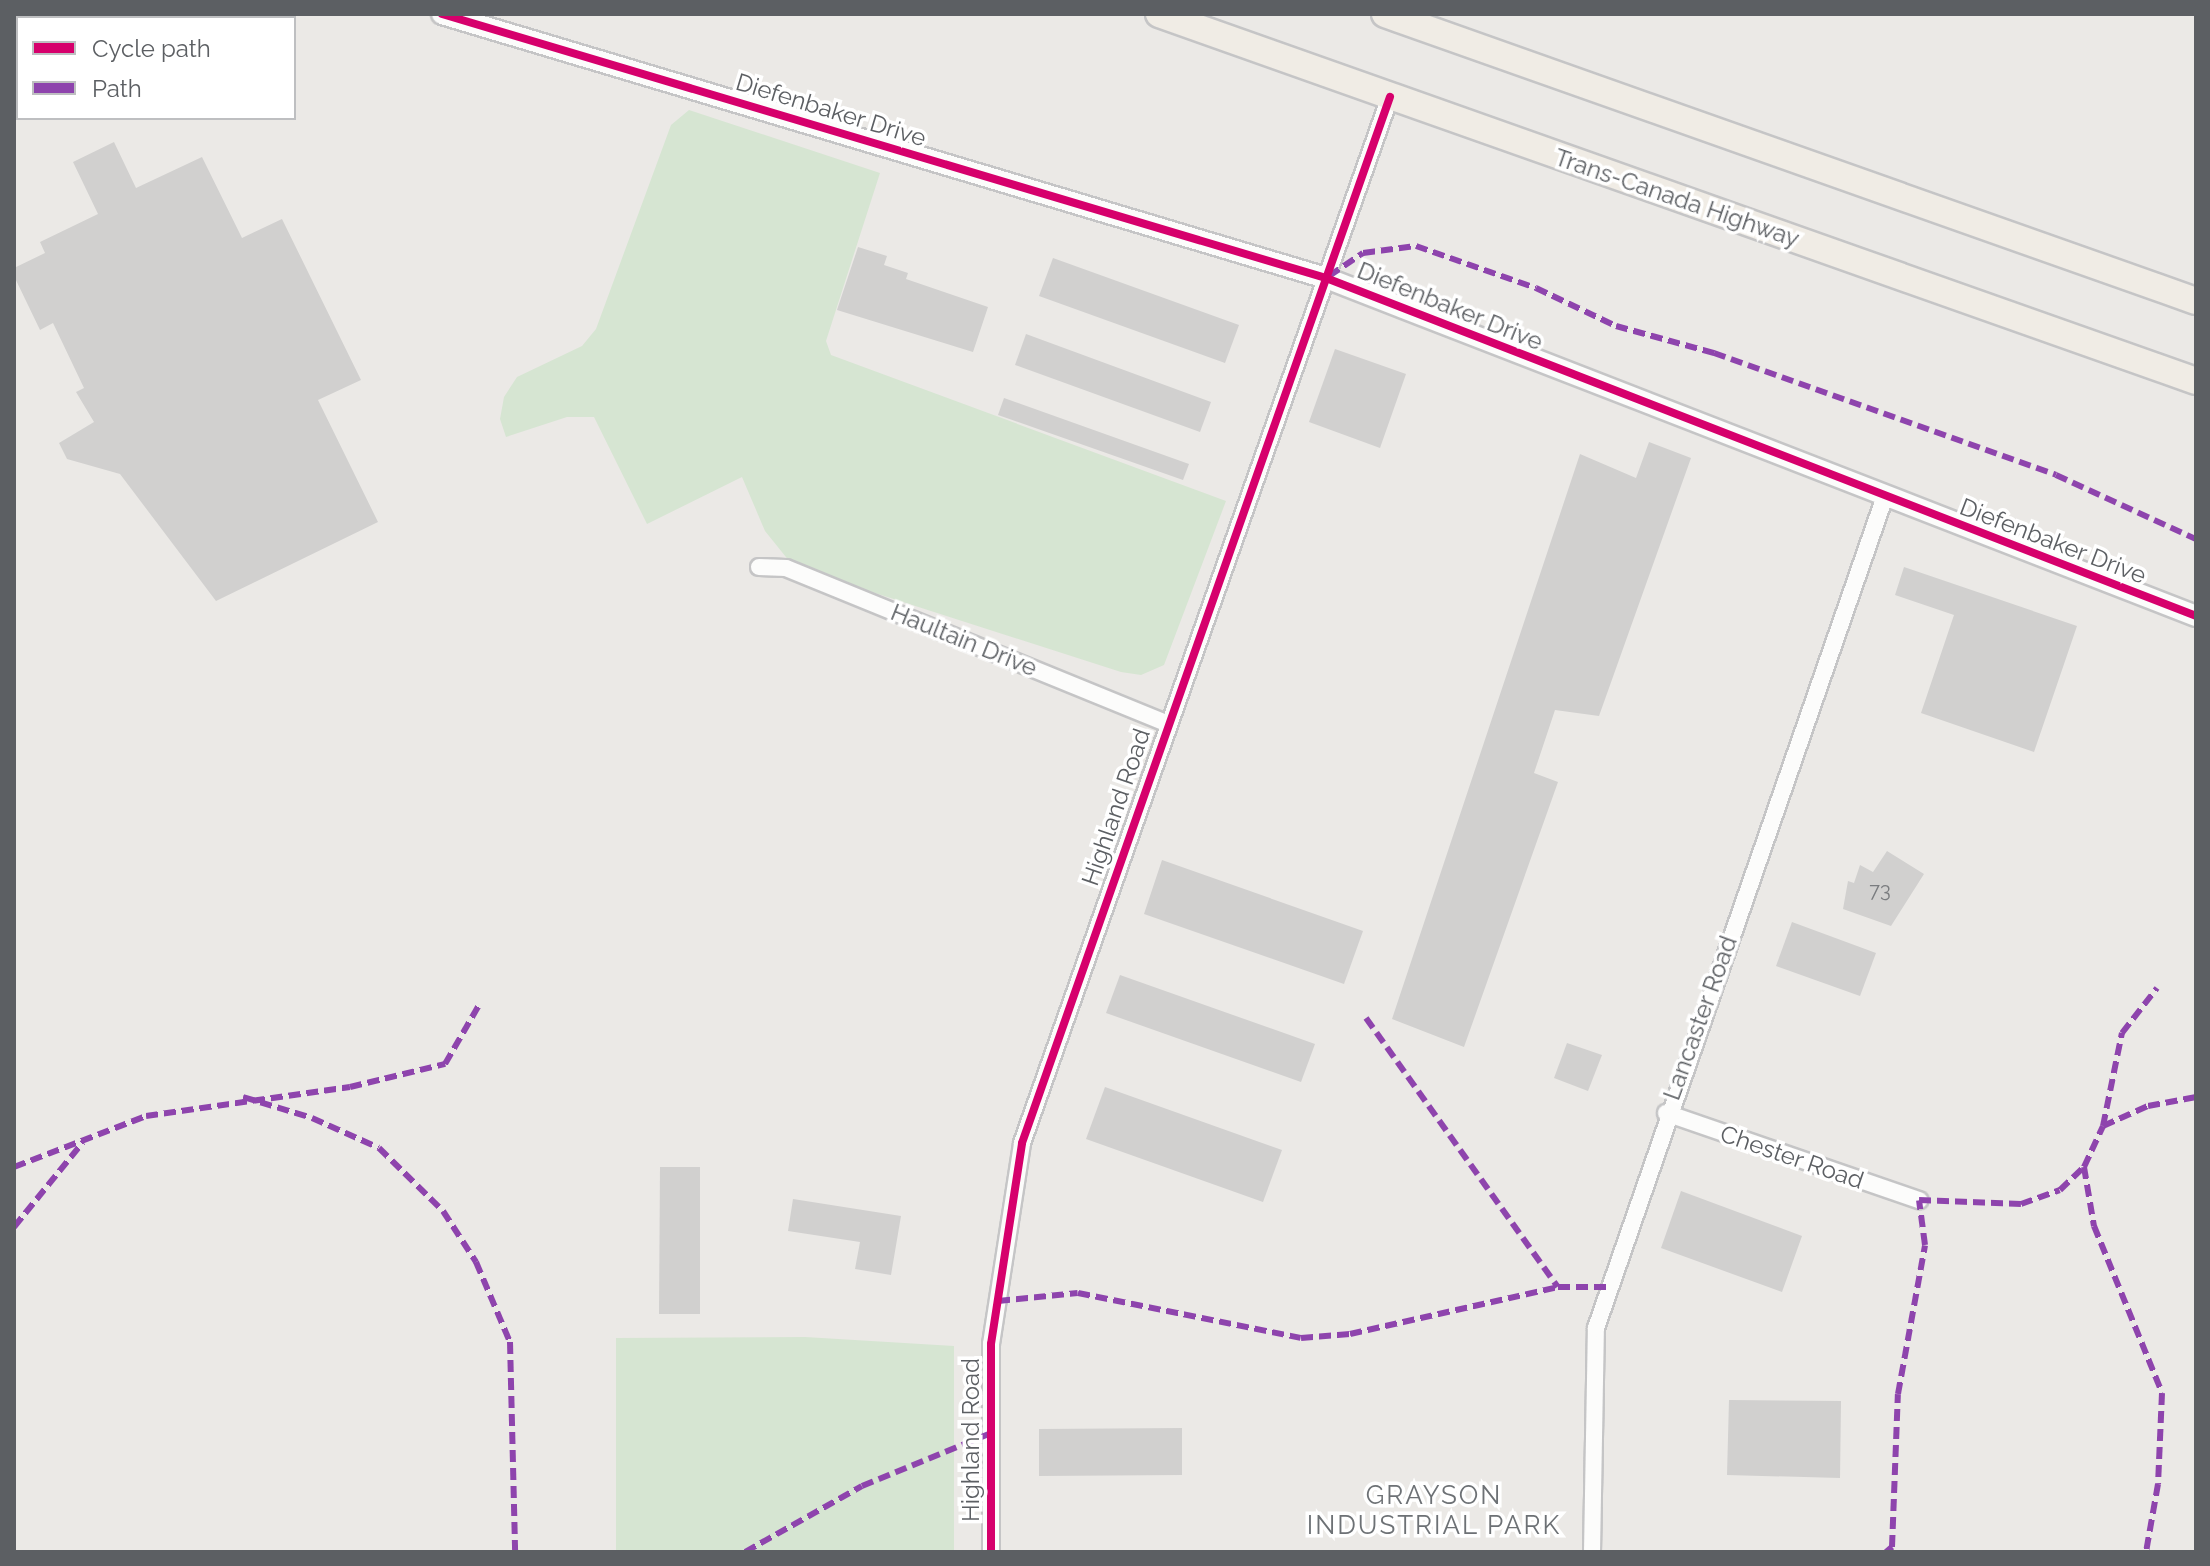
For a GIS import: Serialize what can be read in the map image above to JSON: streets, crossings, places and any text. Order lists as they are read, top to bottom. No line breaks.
{"streets":{"highway":["Trans-Canada Highway"],"street":["Diefenbaker Drive","Haultain Drive","Highland Road","Lancaster Road","Chester Road"]},"crossings":[["Diefenbaker Drive","Highland Road"],["Diefenbaker Drive","Lancaster Road"],["Trans-Canada Highway","Highland Road"],["Haultain Drive","Highland Road"],["Lancaster Road","Chester Road"]],"districts":["GRAYSON INDUSTRIAL PARK"],"house_numbers":["73"],"legend":["Cycle path","Path"]}
